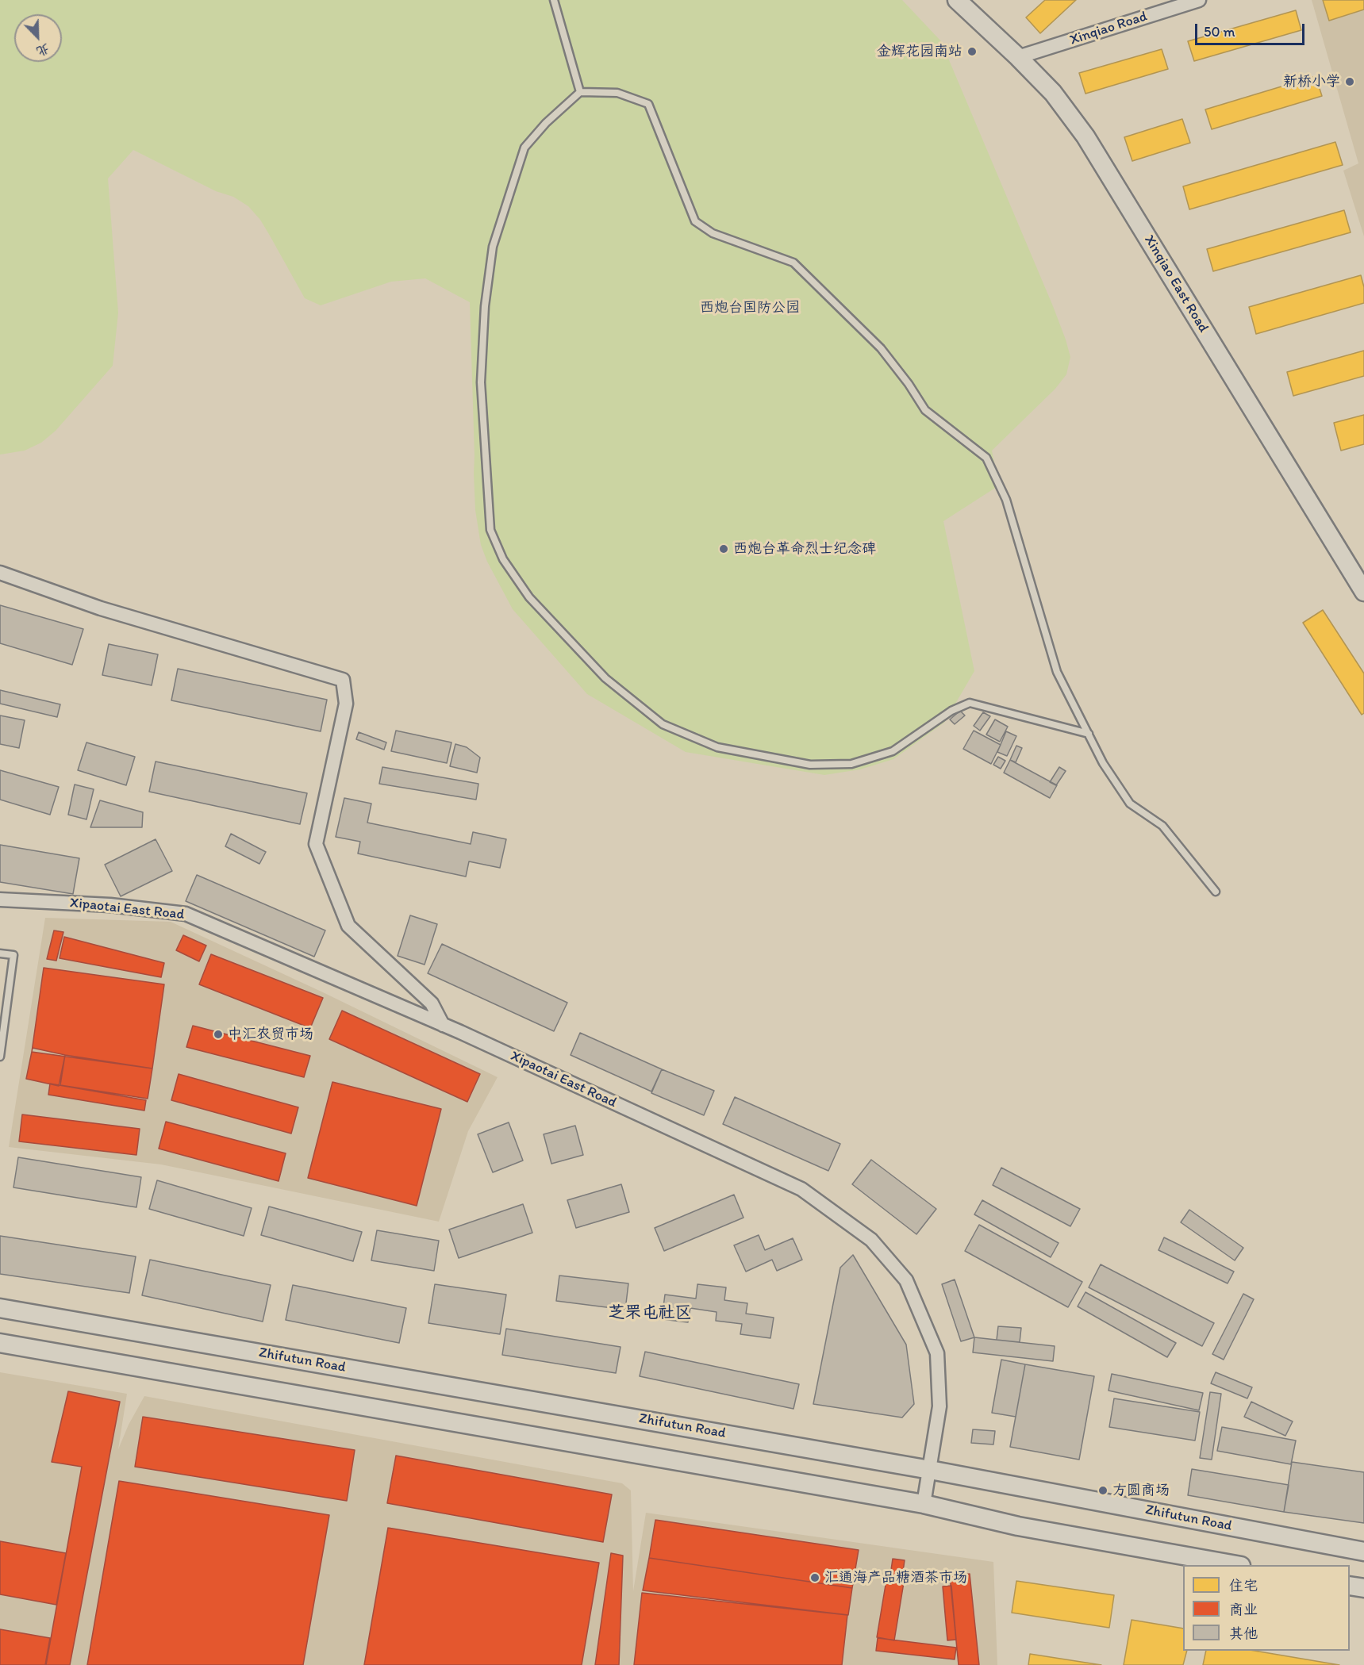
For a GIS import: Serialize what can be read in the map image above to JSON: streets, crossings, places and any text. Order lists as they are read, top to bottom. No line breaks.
{"streets":{"main road":["Xinqiao East Road","Zhifutun Road"],"street":["Xinqiao Road","Xipaotai East Road"]},"crossings":[["Xinqiao Road","Xinqiao East Road"],["Xipaotai East Road","Zhifutun Road"]],"districts":["芝罘屯社区"],"parks":["西炮台国防公园"],"places":["金辉花园南站","新桥小学","西炮台革命烈士纪念碑","中汇农贸市场","方圆商场","汇通海产品糖酒茶市场"],"legend":["住宅","商业","其他"],"scale_bar":"50 m","north":"bottom right"}
